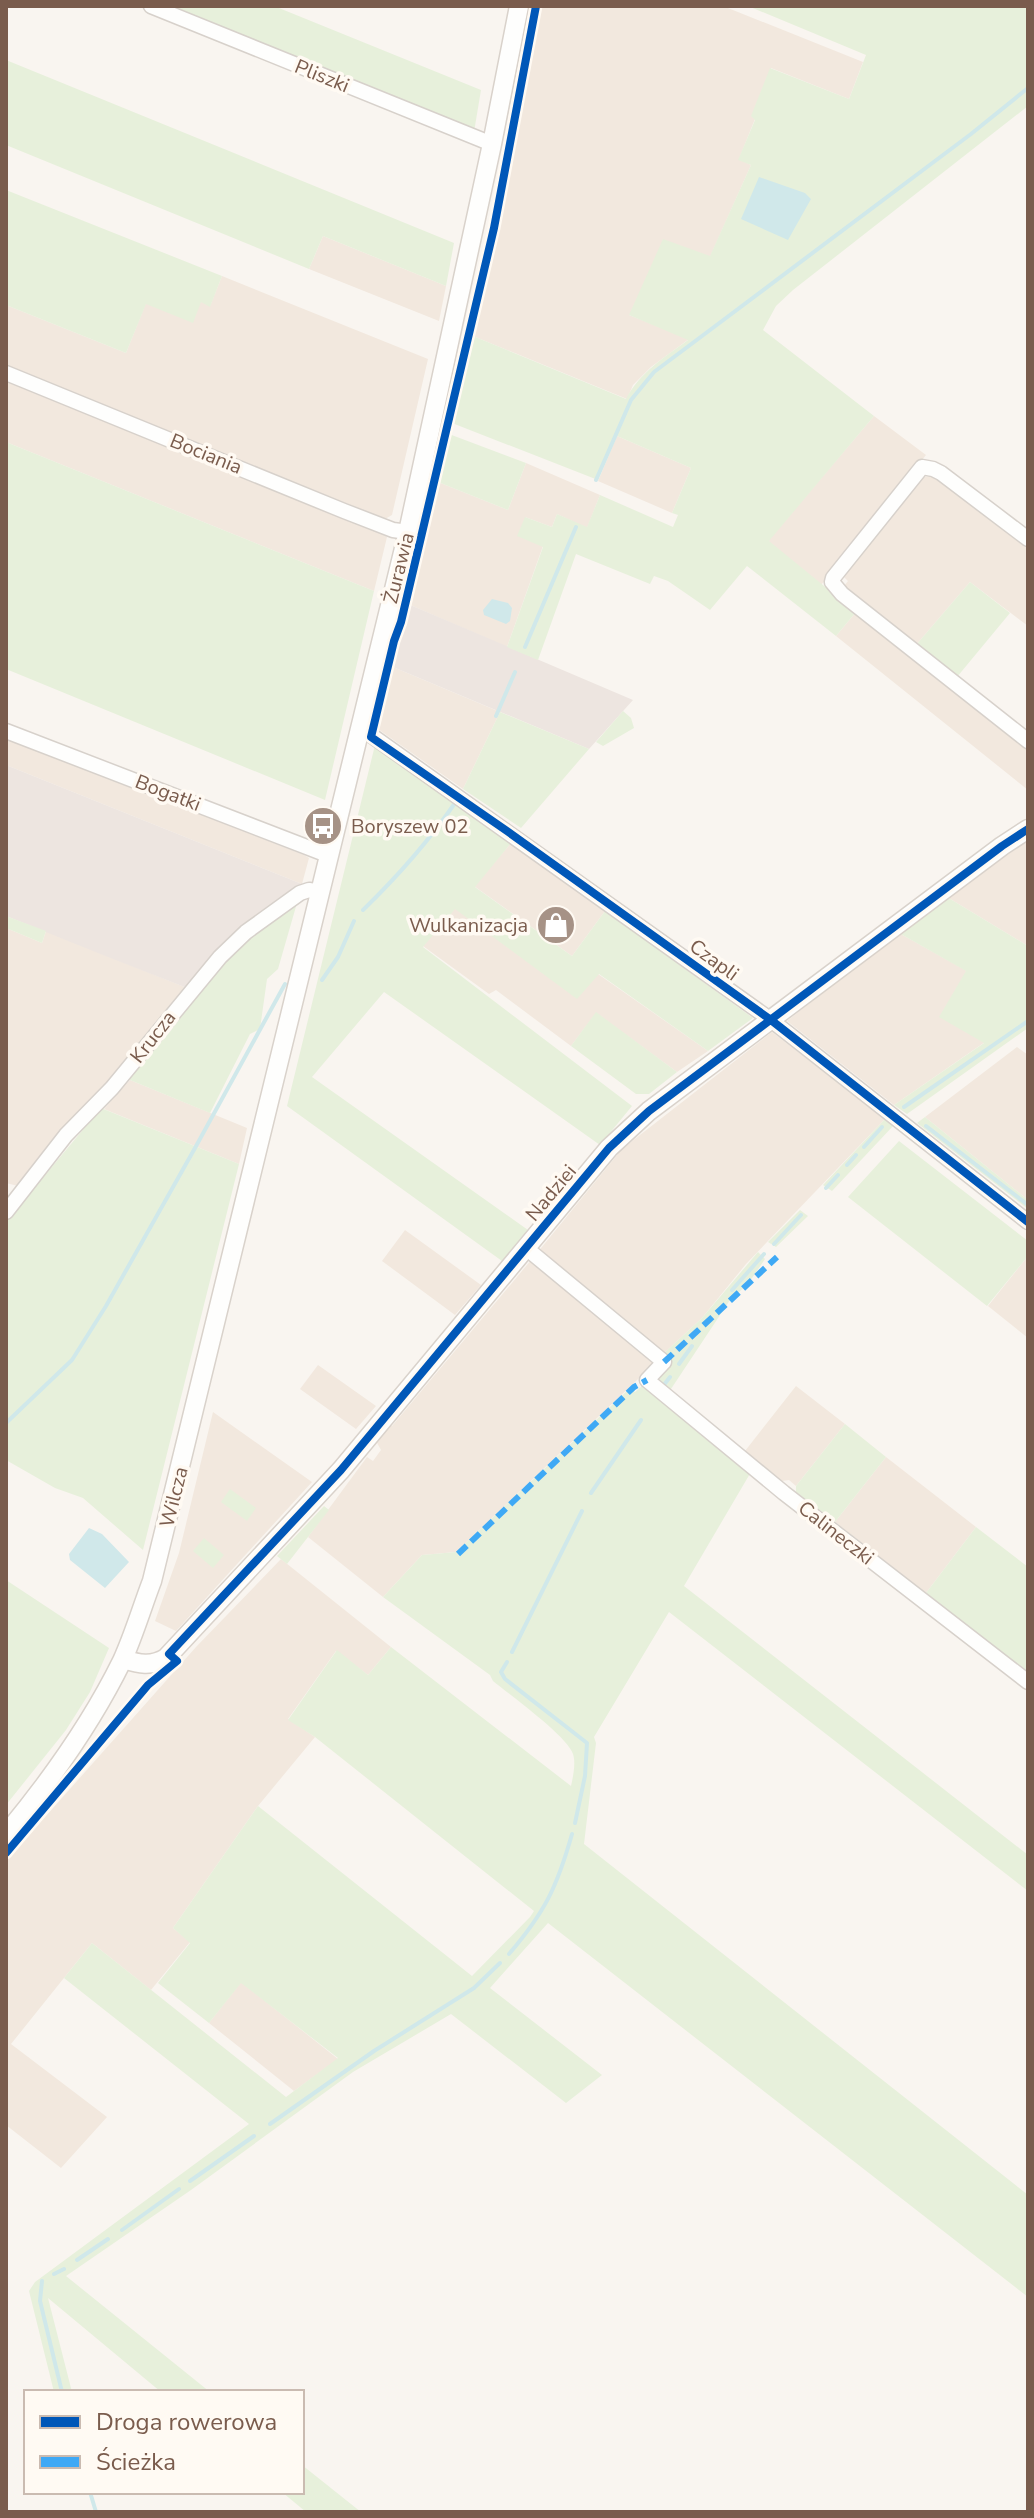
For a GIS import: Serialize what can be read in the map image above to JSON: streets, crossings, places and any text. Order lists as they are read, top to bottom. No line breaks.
{"streets":{"main road":["Żurawia","Nadziei","Wilcza"],"street":["Pliszki","Bociania","Bogatki","Czapli","Krucza","Calineczki"]},"crossings":[["Pliszki","Żurawia"],["Bociania","Żurawia"],["Żurawia","Bogatki"],["Żurawia","Czapli"],["Żurawia","Krucza"],["Żurawia","Wilcza"],["Czapli","Nadziei"],["Nadziei","Wilcza"],["Nadziei","Calineczki"]],"places":{"bus stop":["Boryszew 02"],"shop":["Wulkanizacja"]},"legend":["Droga rowerowa","Ścieżka"]}
